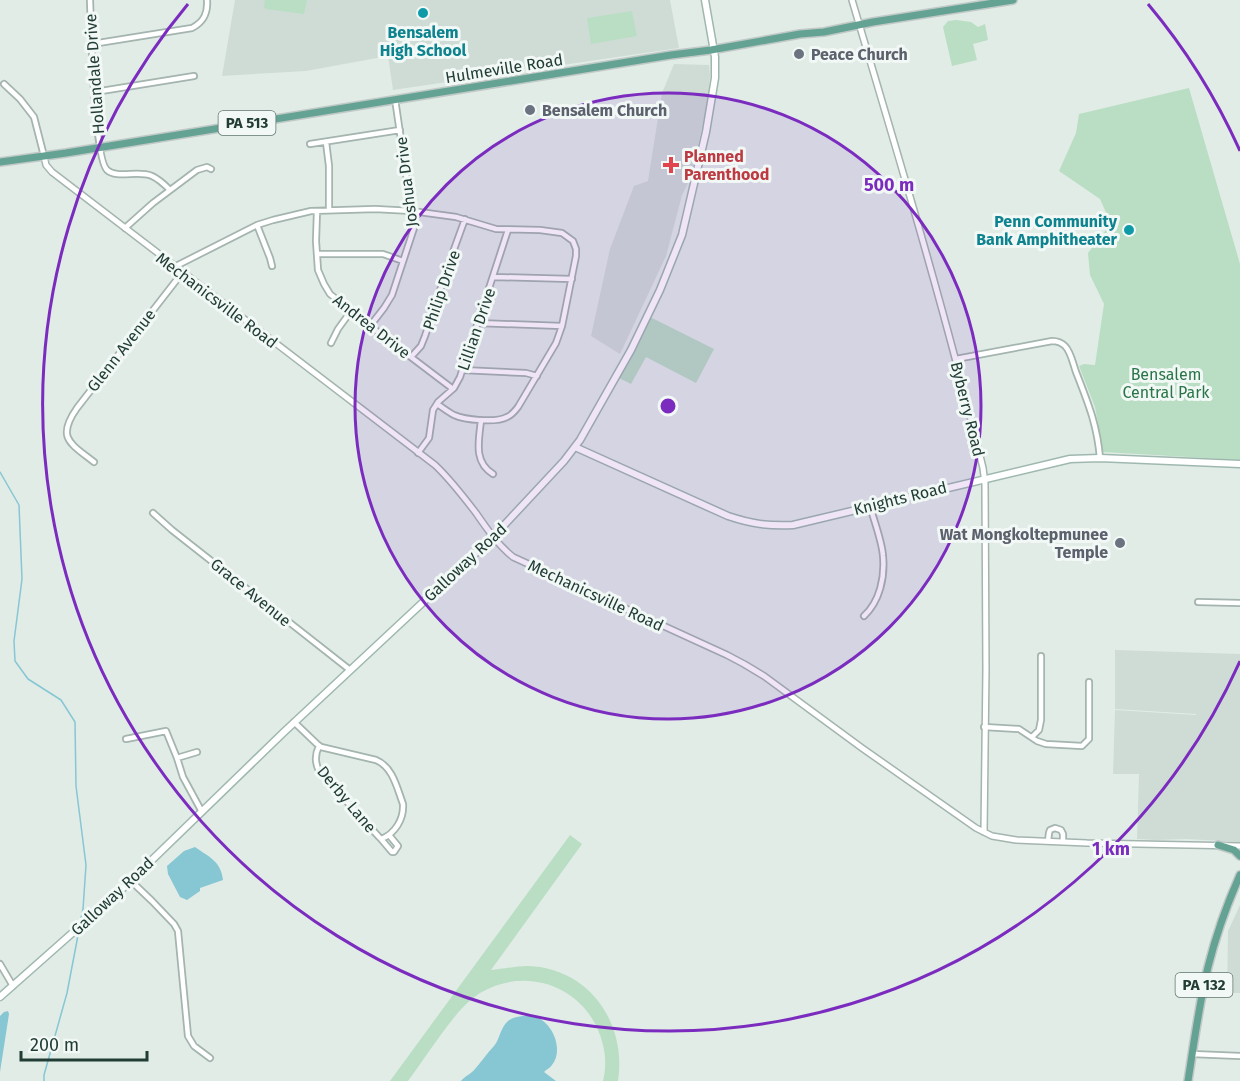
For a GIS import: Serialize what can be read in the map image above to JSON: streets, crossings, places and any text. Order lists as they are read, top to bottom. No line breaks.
{"streets":{"main road":["Hulmeville Road","PA 513","Knights Road","Galloway Road","PA 132"],"street":["Hollandale Drive","Joshua Drive","Philip Drive","Mechanicsville Road","Andrea Drive","Lillian Drive","Glenn Avenue","Byberry Road","Grace Avenue","Derby Lane"]},"crossings":[["Hulmeville Road","Hollandale Drive"],["Hulmeville Road","Joshua Drive"],["Hulmeville Road","Mechanicsville Road"],["Hulmeville Road","Byberry Road"],["Hulmeville Road","Galloway Road"],["Joshua Drive","Andrea Drive"],["Philip Drive","Andrea Drive"],["Mechanicsville Road","Glenn Avenue"],["Mechanicsville Road","Byberry Road"],["Mechanicsville Road","Galloway Road"],["Andrea Drive","Lillian Drive"],["Byberry Road","Knights Road"],["Knights Road","Galloway Road"],["Galloway Road","Grace Avenue"],["Galloway Road","Derby Lane"]],"parks":["Bensalem Central Park"],"places":{"other":["Bensalem High School","Peace Church","Bensalem Church","Penn Community Bank Amphitheater","Wat Mongkoltepmunee Temple"],"health":["Planned Parenthood"]},"scale_bar":"200 m","rings":["500 m","1 km"]}
